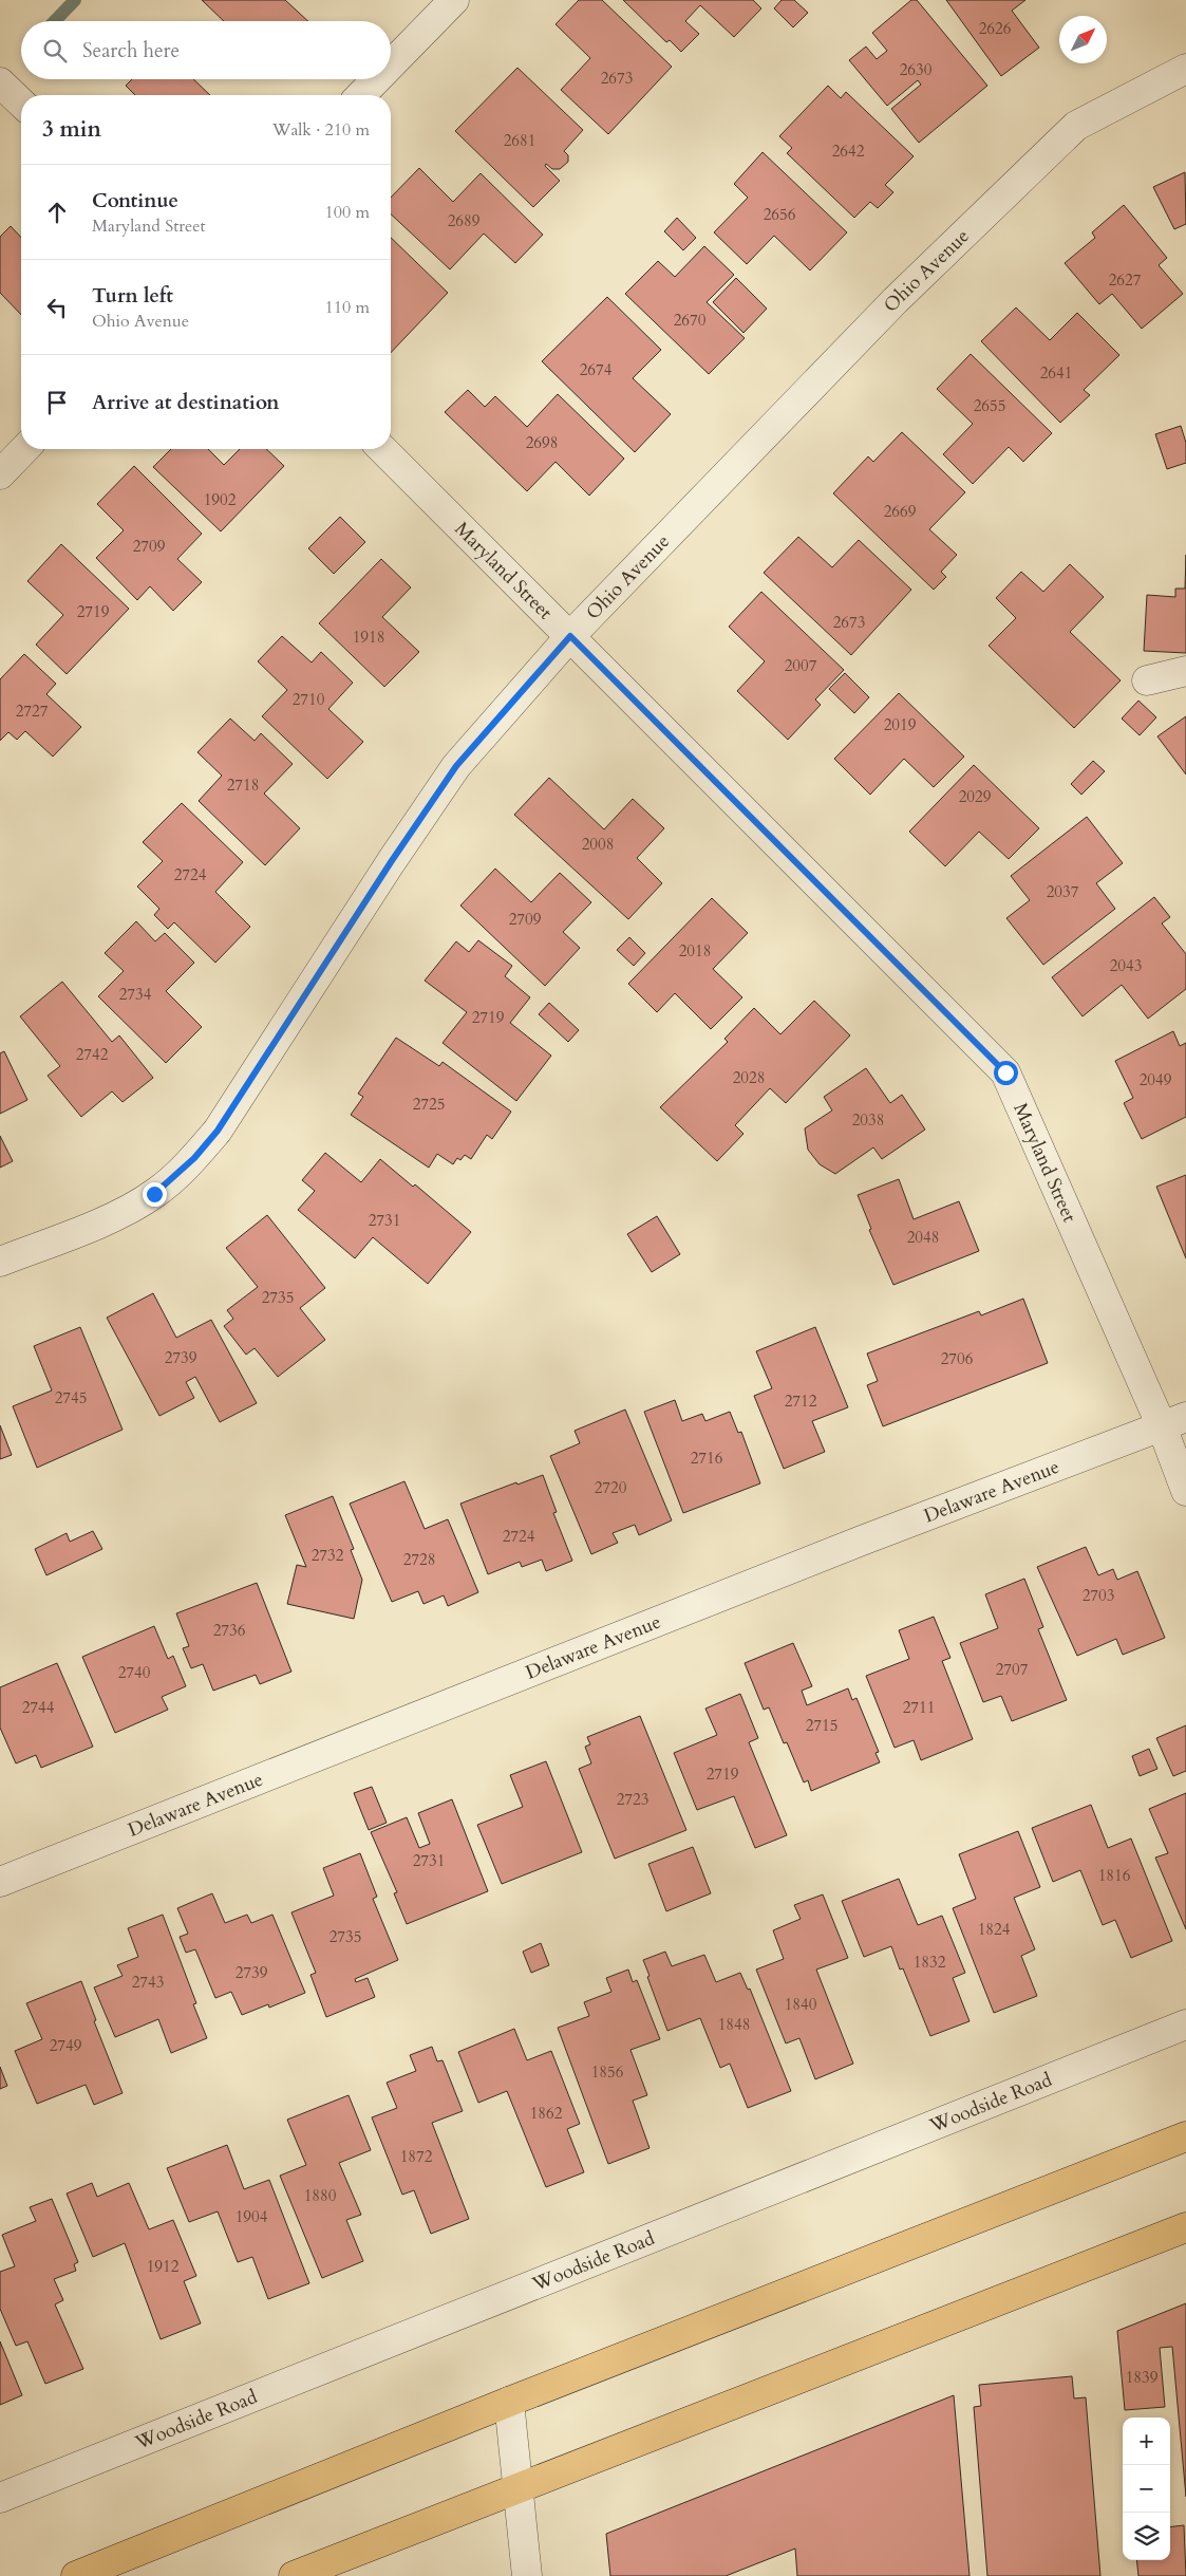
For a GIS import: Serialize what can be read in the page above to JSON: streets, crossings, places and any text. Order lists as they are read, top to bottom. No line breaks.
{"streets":{"street":["Ohio Avenue","Maryland Street","Delaware Avenue","Woodside Road"]},"crossings":[["Ohio Avenue","Maryland Street"],["Maryland Street","Delaware Avenue"]],"house_numbers":["2626","2630","2673","2681","2642","2656","2689","2627","2670","2674","2641","2655","2698","1902","2669","2709","2719","2673","1918","2007","2710","2727","2019","2718","2029","2008","2724","2037","2709","2018","2043","2734","2719","2742","2028","2049","2725","2038","2731","2048","2735","2739","2706","2745","2712","2716","2720","2724","2732","2728","2703","2736","2707","2740","2744","2711","2715","2719","2723","2731","1816","1824","2735","1832","2739","2743","1840","1848","2749","1856","1862","1872","1880","1904","1912","1839"],"north":"top right","page":{"search":"Search here","heading":["3 min","Walk · 210 m"],"list":[["Continue","Maryland Street","100 m"],["Turn left","Ohio Avenue","110 m"],"Arrive at destination"],"map_buttons":["+","−"]}}
